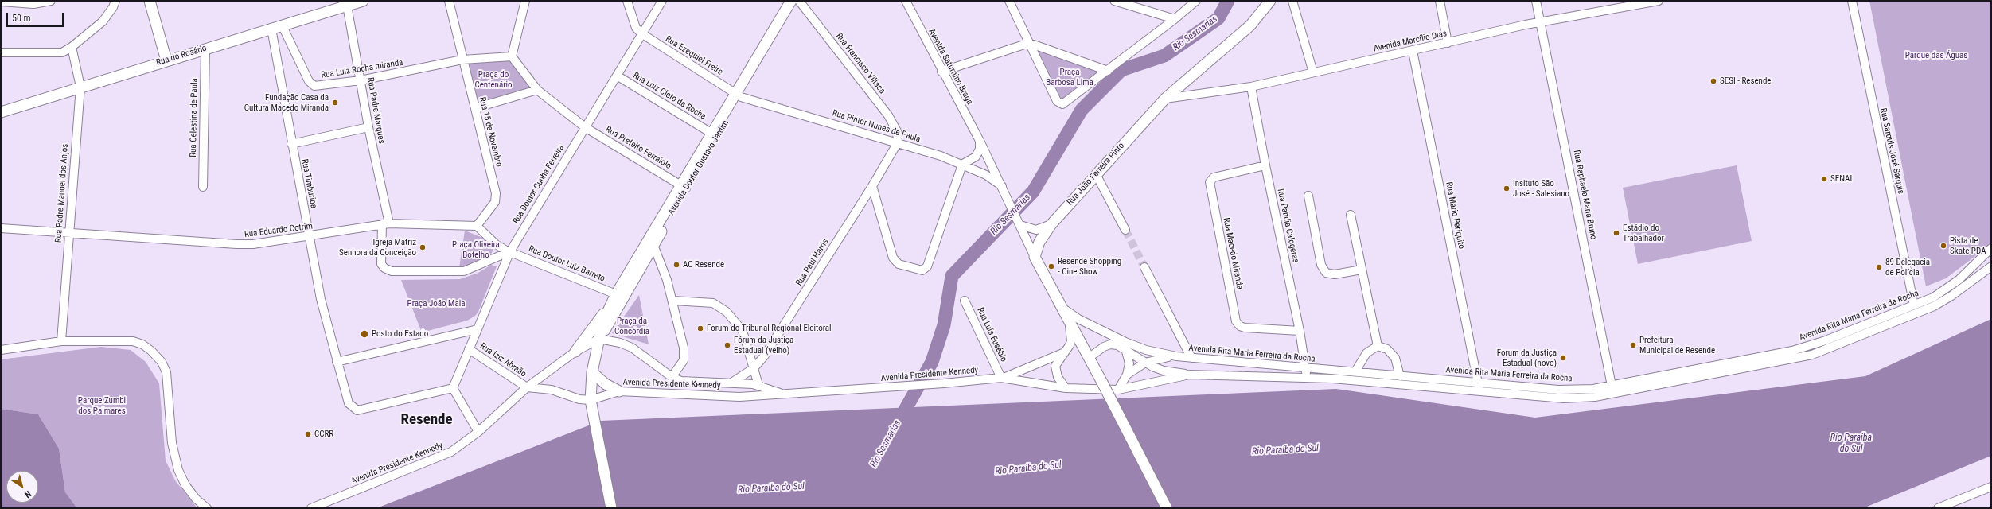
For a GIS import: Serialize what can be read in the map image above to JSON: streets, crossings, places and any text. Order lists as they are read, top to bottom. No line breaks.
{"streets":{"main road":["Rua do Rosário","Avenida Doutor Gustavo Jardim","Rua João Ferreira Pinto"],"street":["Avenida Marcílio Dias","Rua Ezequiel Freire","Rua Francisco Villaca","Avenida Saturnino Braga","Rua Luiz Rocha miranda","Rua Luiz Cleto da Rocha","Rua Padre Marques","Rua Celestina de Paula","Rua Pintor Nunes de Paula","Rua 15 de Novembro","Rua Prefeito Ferraiolo","Rua Sarquis José Sarquis","Rua Timburiba","Rua Doutor Cunha Ferreira","Rua Padre Manoel dos Anjos","Rua Raphaela Maria Bruno","Rua Mario Periquito","Rua Pandia Calogeras","Rua Eduardo Cotrim","Rua Macedo Miranda","Rua Paul Harris","Rua Doutor Luiz Barreto","Avenida Rita Maria Ferreira da Rocha","Rua Luís Eusébio","Rua Iziz Abraão","Avenida Presidente Kennedy"]},"crossings":[["Avenida Marcílio Dias","Rua João Ferreira Pinto"],["Avenida Marcílio Dias","Rua Raphaela Maria Bruno"],["Avenida Marcílio Dias","Rua Mario Periquito"],["Avenida Marcílio Dias","Rua Pandia Calogeras"],["Rua do Rosário","Rua Luiz Rocha miranda"],["Rua do Rosário","Rua Padre Marques"],["Rua do Rosário","Rua Celestina de Paula"],["Rua do Rosário","Rua Timburiba"],["Rua do Rosário","Rua Padre Manoel dos Anjos"],["Rua Ezequiel Freire","Rua Pintor Nunes de Paula"],["Rua Ezequiel Freire","Avenida Doutor Gustavo Jardim"],["Rua Ezequiel Freire","Rua Doutor Cunha Ferreira"],["Rua Francisco Villaca","Rua Pintor Nunes de Paula"],["Rua Francisco Villaca","Avenida Doutor Gustavo Jardim"],["Rua Francisco Villaca","Rua Paul Harris"],["Avenida Saturnino Braga","Rua Pintor Nunes de Paula"],["Avenida Saturnino Braga","Rua João Ferreira Pinto"],["Rua Luiz Rocha miranda","Rua Padre Marques"],["Rua Luiz Rocha miranda","Rua 15 de Novembro"],["Rua Luiz Cleto da Rocha","Avenida Doutor Gustavo Jardim"],["Rua Luiz Cleto da Rocha","Rua Doutor Cunha Ferreira"],["Rua Padre Marques","Rua Doutor Cunha Ferreira"],["Rua Padre Marques","Rua Eduardo Cotrim"],["Rua Padre Marques","Rua Doutor Luiz Barreto"],["Rua Pintor Nunes de Paula","Avenida Doutor Gustavo Jardim"],["Rua Pintor Nunes de Paula","Rua Paul Harris"],["Rua 15 de Novembro","Rua Eduardo Cotrim"],["Rua Prefeito Ferraiolo","Avenida Doutor Gustavo Jardim"],["Rua Prefeito Ferraiolo","Rua Doutor Cunha Ferreira"],["Rua Sarquis José Sarquis","Avenida Rita Maria Ferreira da Rocha"],["Avenida Doutor Gustavo Jardim","Rua Doutor Luiz Barreto"],["Avenida Doutor Gustavo Jardim","Avenida Presidente Kennedy"],["Rua Timburiba","Rua Doutor Cunha Ferreira"],["Rua Timburiba","Rua Eduardo Cotrim"],["Rua Doutor Cunha Ferreira","Rua Doutor Luiz Barreto"],["Rua Doutor Cunha Ferreira","Rua Iziz Abraão"],["Rua Padre Manoel dos Anjos","Rua Eduardo Cotrim"],["Rua Raphaela Maria Bruno","Avenida Rita Maria Ferreira da Rocha"],["Rua Mario Periquito","Avenida Rita Maria Ferreira da Rocha"],["Rua Pandia Calogeras","Rua Macedo Miranda"],["Rua Pandia Calogeras","Avenida Rita Maria Ferreira da Rocha"],["Rua Paul Harris","Avenida Presidente Kennedy"],["Avenida Rita Maria Ferreira da Rocha","Avenida Presidente Kennedy"],["Rua Luís Eusébio","Avenida Presidente Kennedy"],["Rua Iziz Abraão","Avenida Presidente Kennedy"]],"districts":["Resende"],"water":["Rio Sesmarias","Rio Paraíba do Sul"],"parks":["Parque das Águas","Praça Barbosa Lima","Praça do Centenário","Praça Oliveira Botelho","Praça João Maia","Praça da Concórdia","Parque Zumbi dos Palmares"],"places":["SESI - Resende","Fundação Casa da Cultura Macedo Miranda","SENAI","Insituto São José - Salesiano","Estádio do Trabalhador","Pista de Skate PDA","Igreja Matriz Senhora da Conceição","AC Resende","Resende Shopping - Cine Show","89 Delegacia de Polícia","Forum do Tribunal Regional Eleitoral","Posto do Estado","Fórum da Justiça Estadual (velho)","Prefeitura Municipal de Resende","Forum da Justiça Estadual (novo)","CCRR"],"scale_bar":"50 m","north":"bottom right"}
